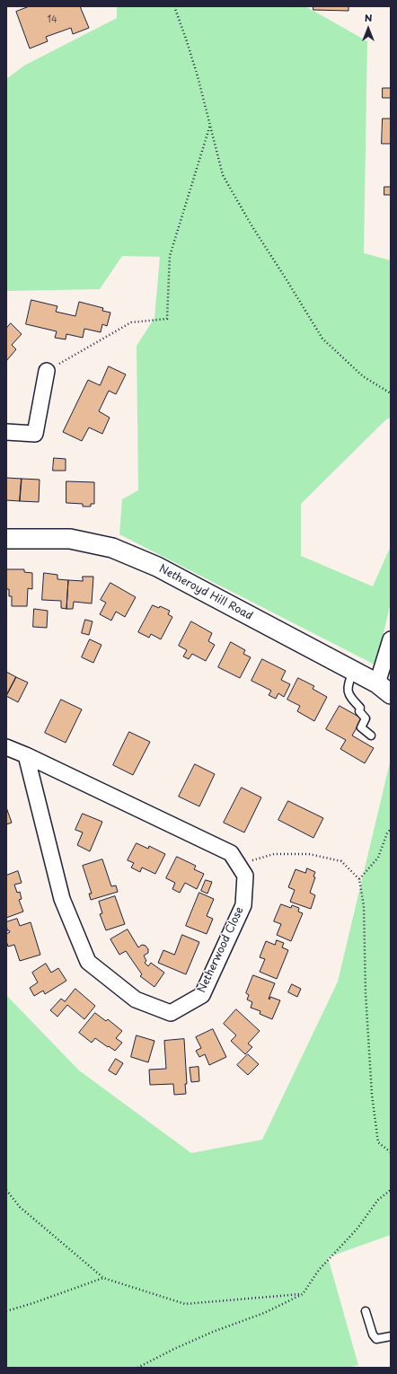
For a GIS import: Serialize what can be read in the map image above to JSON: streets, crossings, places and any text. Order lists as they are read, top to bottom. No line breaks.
{"streets":{"street":["Netheroyd Hill Road","Netherwood Close"]},"house_numbers":["14"],"north":"top"}
